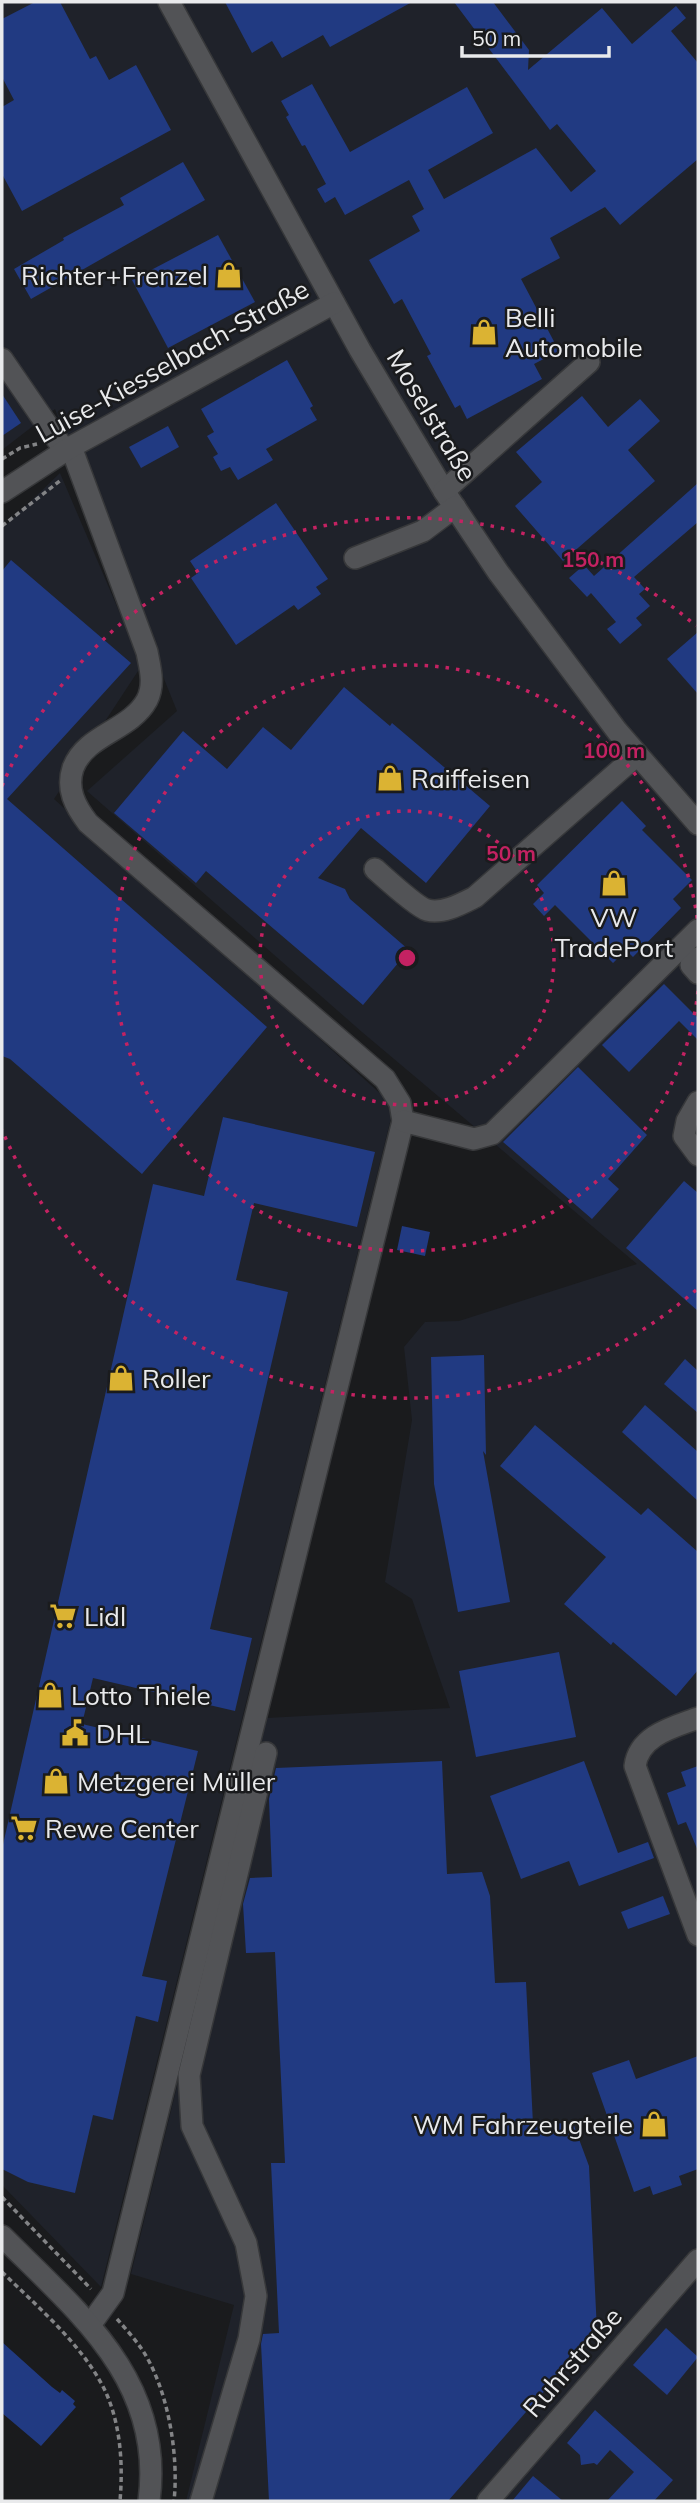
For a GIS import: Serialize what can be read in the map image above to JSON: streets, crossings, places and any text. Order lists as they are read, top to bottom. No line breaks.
{"streets":{"street":["Luise-Kiesselbach-Straße","Moselstraße","Ruhrstraße"]},"crossings":[["Luise-Kiesselbach-Straße","Moselstraße"]],"places":{"shop":["Richter+Frenzel","Belli Automobile","Raiffeisen","VW TradePort","Roller","Lotto Thiele","Metzgerei Müller","WM Fahrzeugteile"],"supermarket":["Lidl","Rewe Center"],"public building":["DHL"]},"scale_bar":"50 m","rings":["150 m","100 m","50 m"]}
